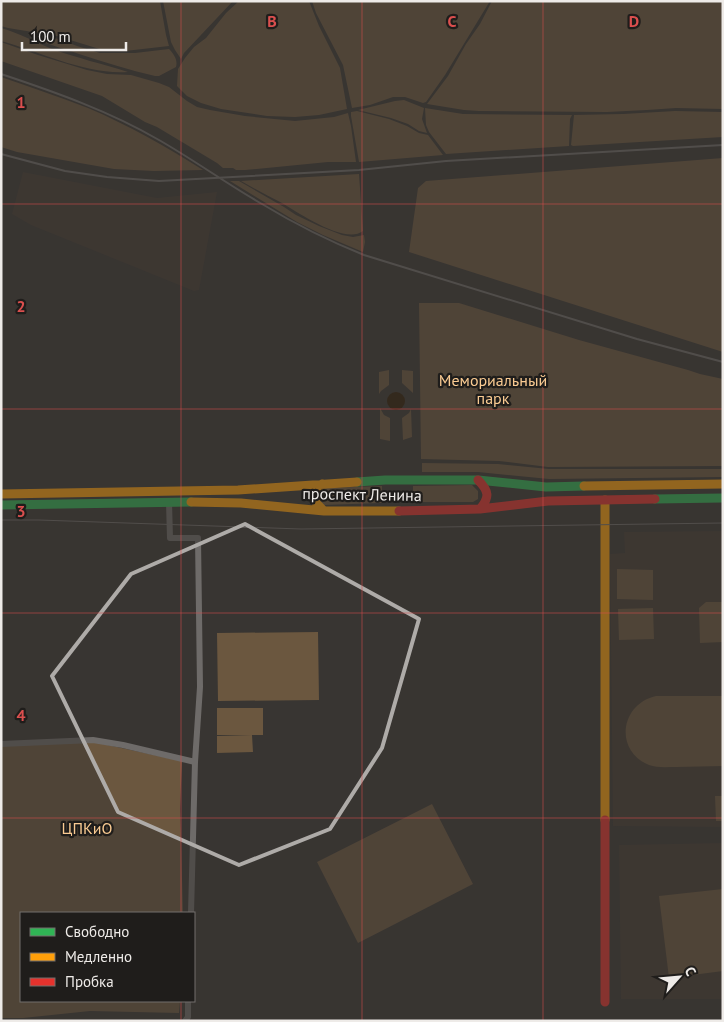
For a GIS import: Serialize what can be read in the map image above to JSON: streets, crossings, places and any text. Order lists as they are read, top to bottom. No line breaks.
{"streets":{"main road":["проспект Ленина"]},"parks":["Мемориальный парк","ЦПКиО"],"legend":["Свободно","Медленно","Пробка"],"scale_bar":"100 m","north":"top right","grid":{"columns":["B","C","D"],"rows":["1","2","3","4"]}}
